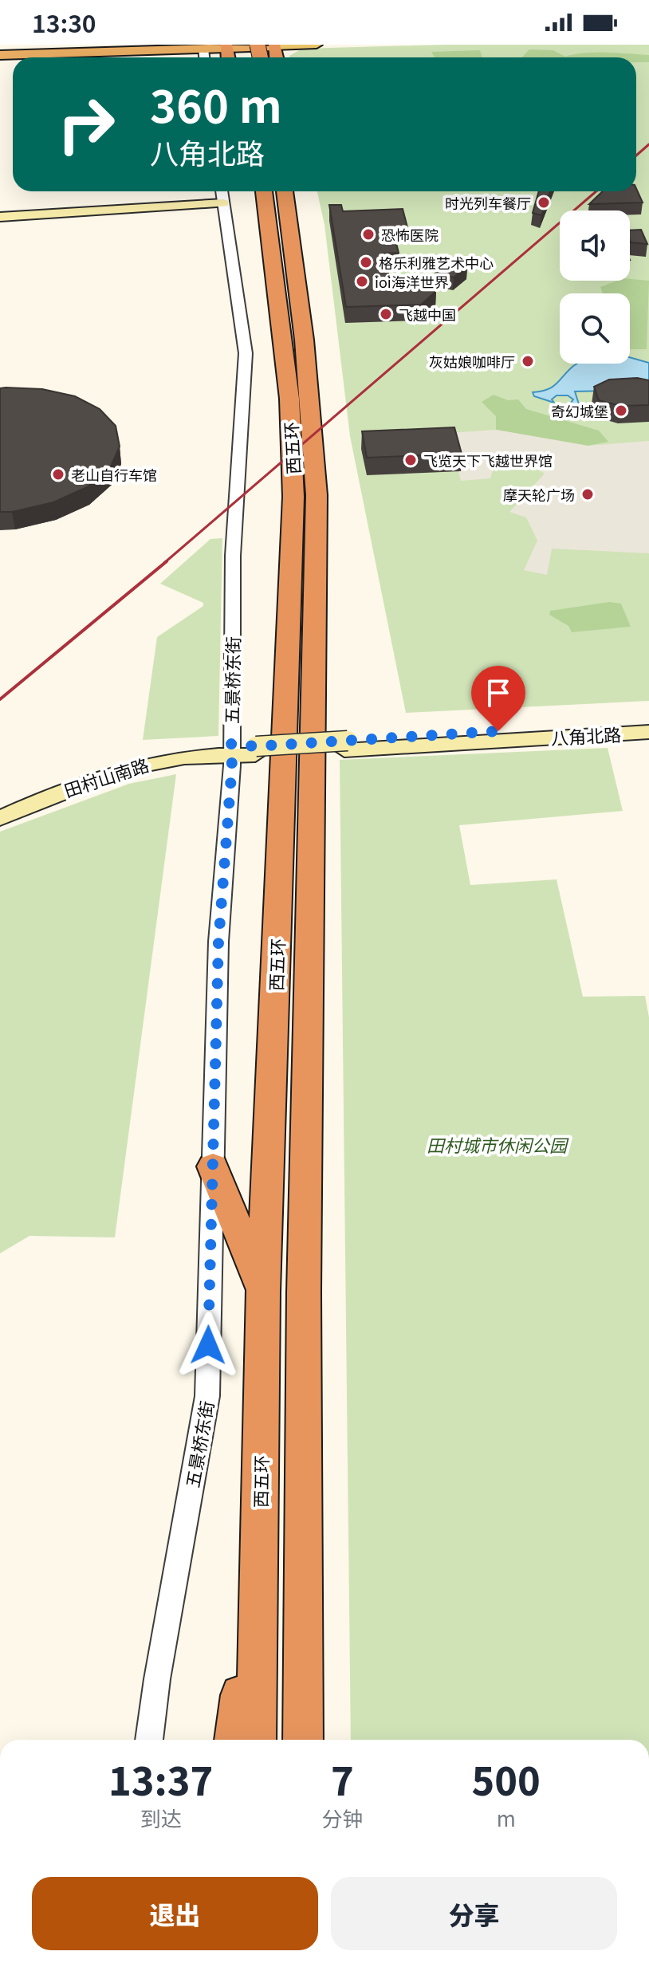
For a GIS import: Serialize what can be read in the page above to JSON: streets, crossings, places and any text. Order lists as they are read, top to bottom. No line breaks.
{"streets":{"highway":["西五环"],"main road":["八角北路","田村山南路"],"street":["五景桥东街"]},"crossings":[["五景桥东街","田村山南路"],["八角北路","田村山南路"]],"parks":["田村城市休闲公园"],"places":["时光列车餐厅","恐怖医院","格乐利雅艺术中心","ioi海洋世界","飞越中国","灰姑娘咖啡厅","奇幻城堡","飞览天下飞越世界馆","老山自行车馆","摩天轮广场"],"page":{"status":"13:30","turn":["360 m","八角北路"],"eta":["13:37","到达","7","分钟","500","m"],"buttons":["退出","分享"]}}
